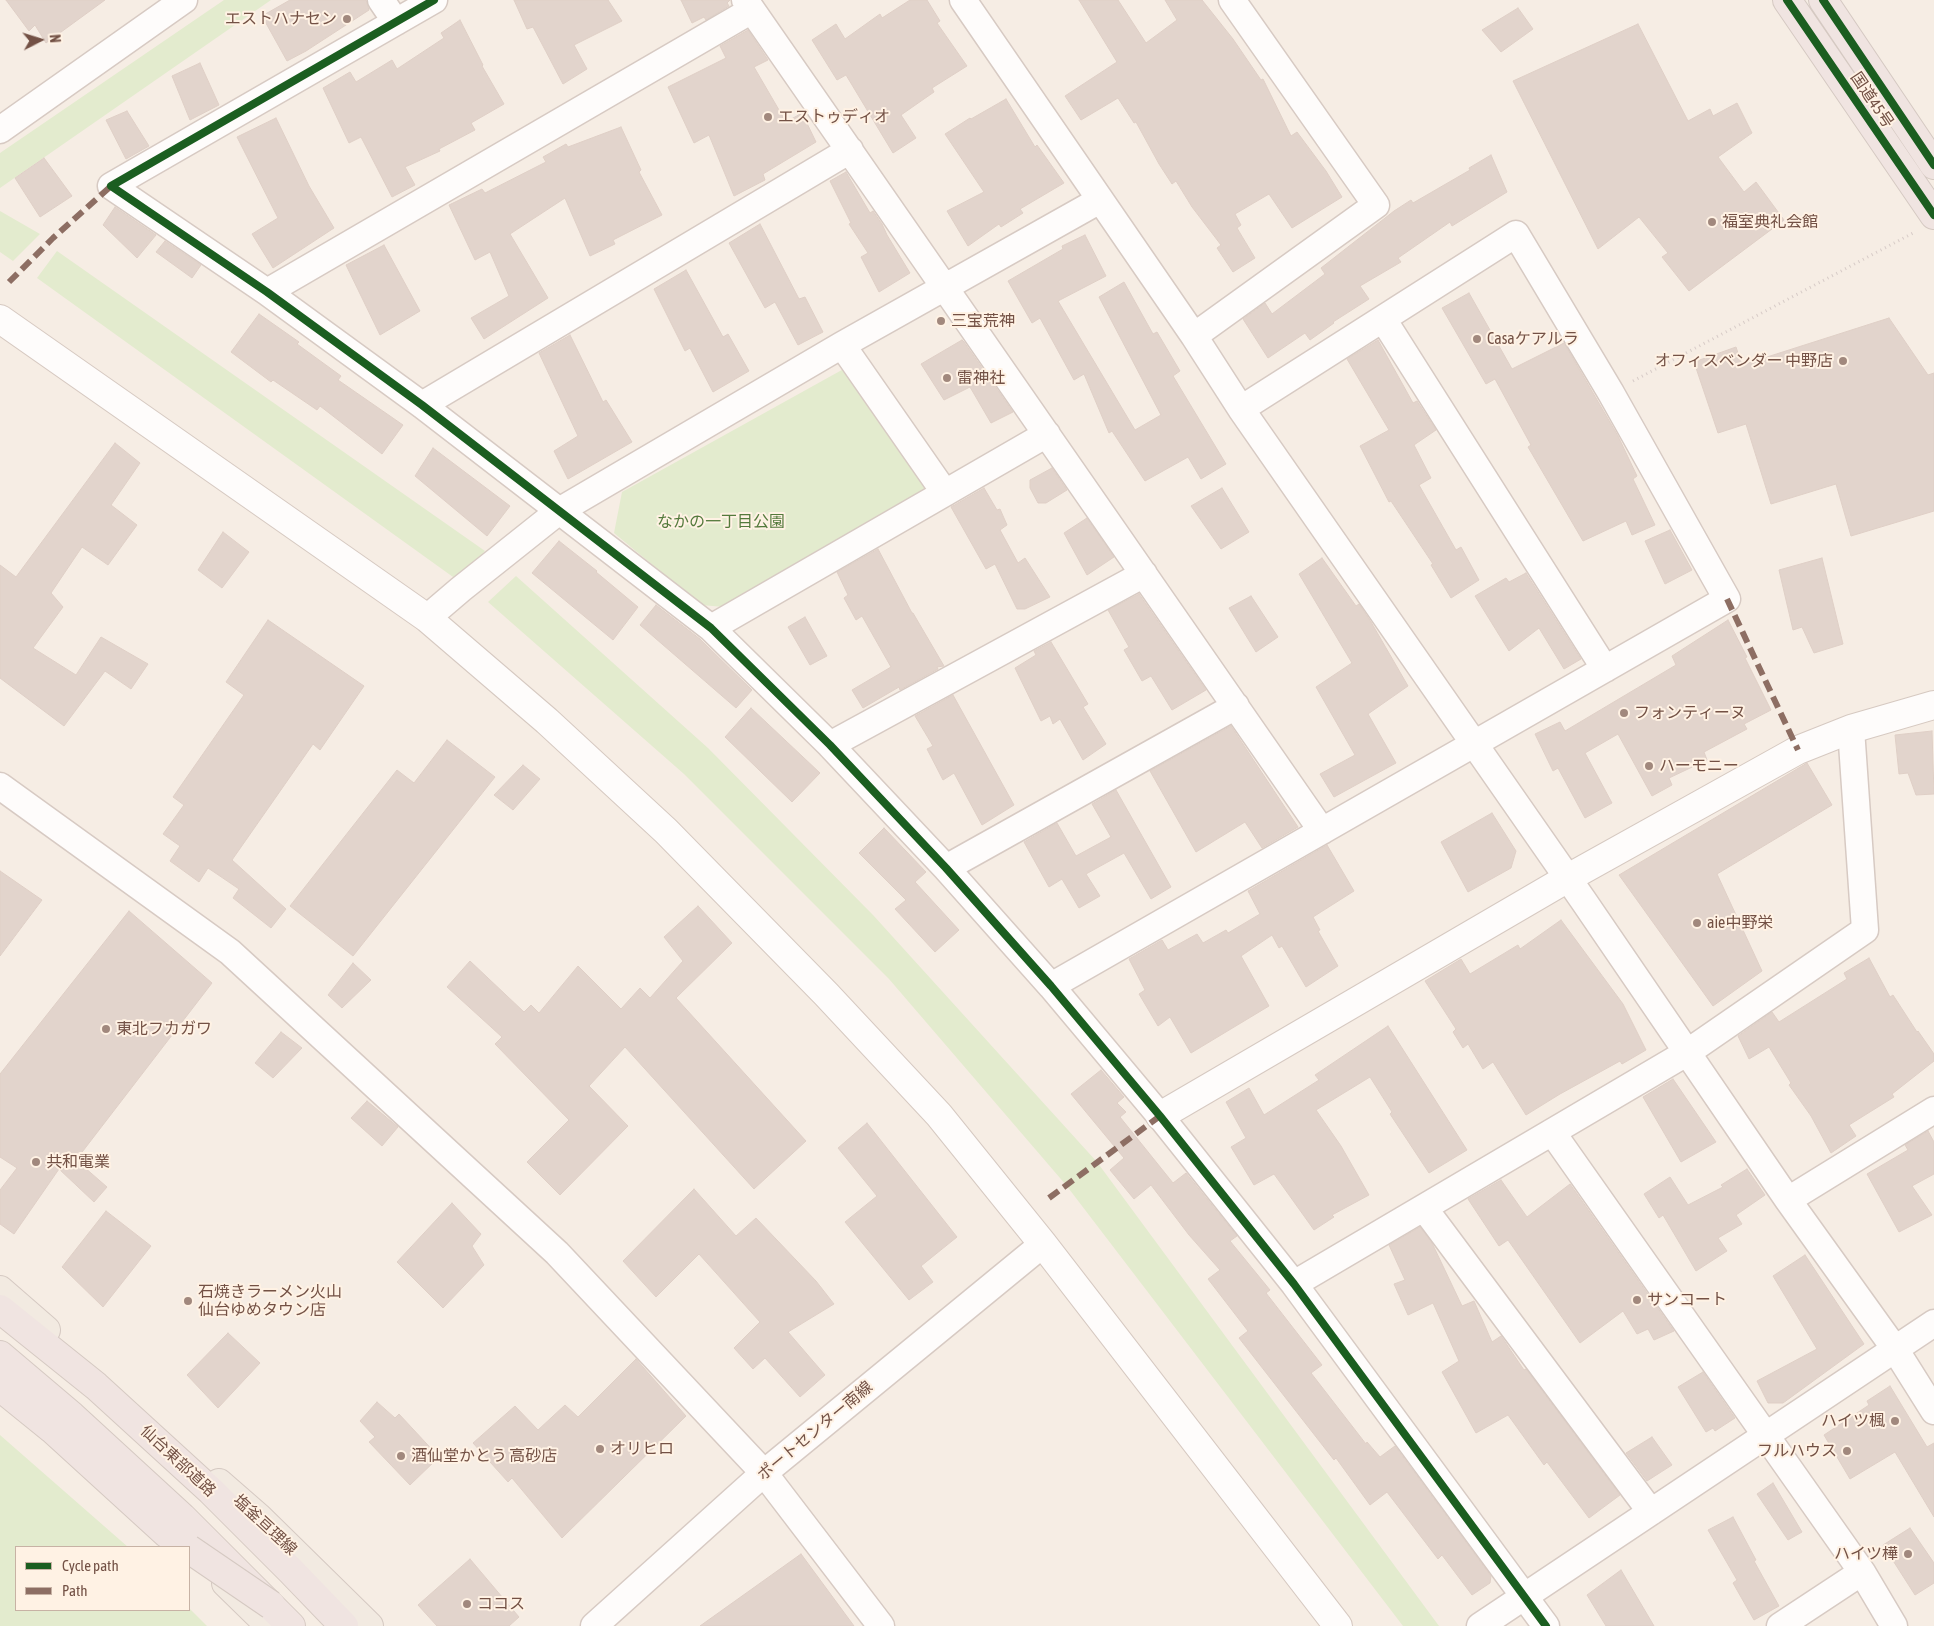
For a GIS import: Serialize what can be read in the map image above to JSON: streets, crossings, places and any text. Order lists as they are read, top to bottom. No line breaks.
{"streets":{"highway":["国道45号","仙台東部道路"],"main road":["塩釜亘理線"],"street":["ポートセンター南線"]},"parks":["なかの一丁目公園"],"places":["エストハナセン","エストゥディオ","福室典礼会館","三宝荒神","Casaケアルラ","オフィスベンダー 中野店","雷神社","フォンティーヌ","ハーモニー","aie中野栄","東北フカガワ","共和電業","サンコート","石焼きラーメン火山 仙台ゆめタウン店","ハイツ楓","オリヒロ","フルハウス","酒仙堂かとう 高砂店","ハイツ樺","ココス"],"legend":["Cycle path","Path"],"north":"right"}
